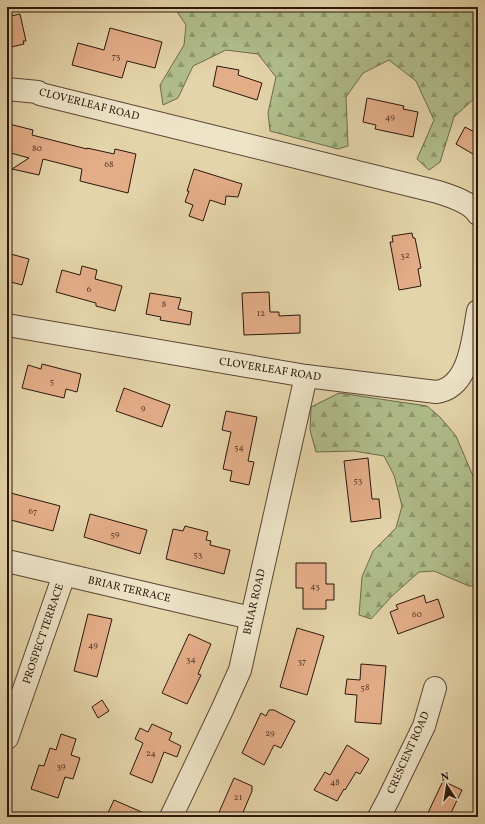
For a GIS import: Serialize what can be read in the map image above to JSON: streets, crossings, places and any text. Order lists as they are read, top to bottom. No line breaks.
{"streets":{"street":["CLOVERLEAF ROAD","BRIAR TERRACE","BRIAR ROAD","PROSPECT TERRACE","CRESCENT ROAD"]},"crossings":[["CLOVERLEAF ROAD","BRIAR ROAD"],["BRIAR TERRACE","BRIAR ROAD"],["BRIAR TERRACE","PROSPECT TERRACE"]],"house_numbers":["73","49","80","68","32","6","8","12","5","9","54","53","67","59","53","43","60","49","34","37","58","29","24","39","48","21"],"north":"top"}
